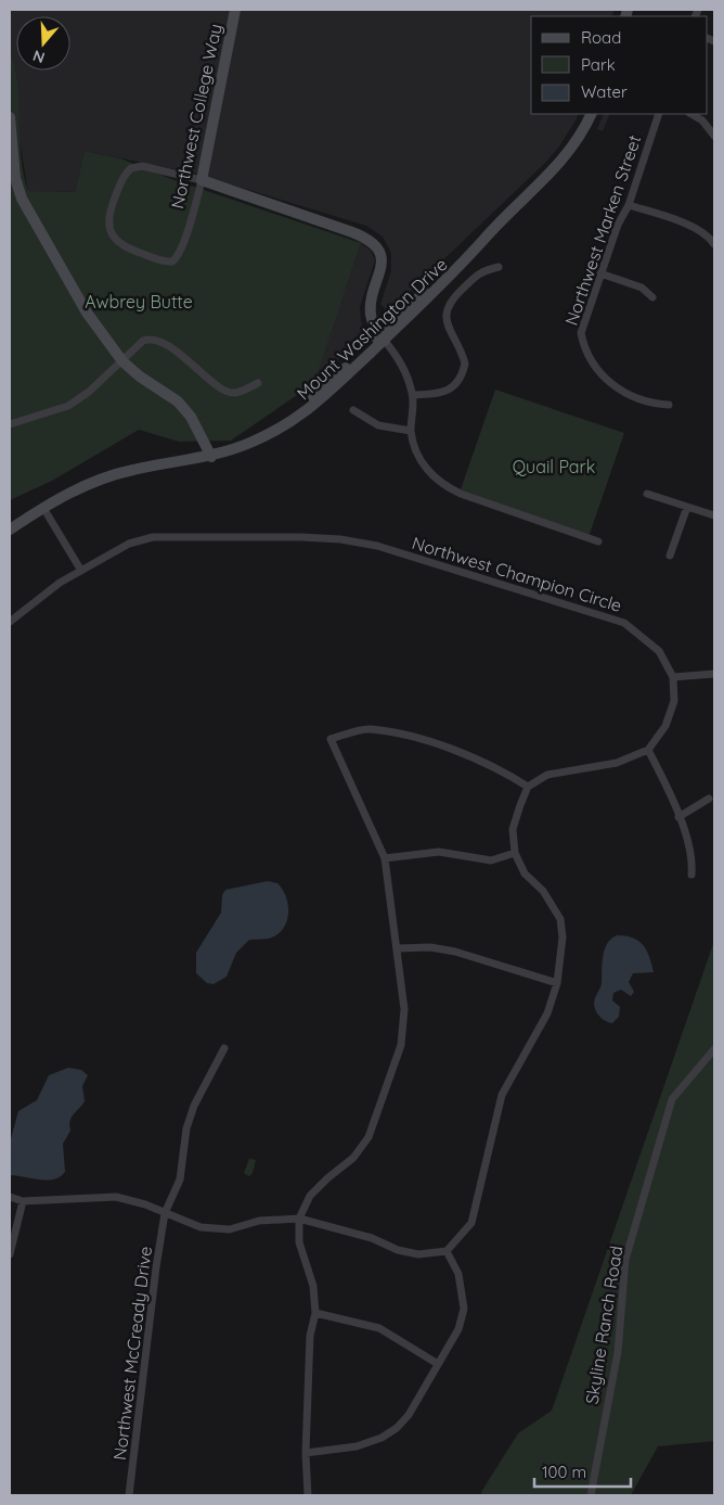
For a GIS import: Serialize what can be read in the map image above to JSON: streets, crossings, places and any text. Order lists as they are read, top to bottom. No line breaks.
{"streets":{"street":["Northwest College Way","Northwest Marken Street","Mount Washington Drive","Northwest Champion Circle","Skyline Ranch Road","Northwest McCready Drive"]},"parks":["Awbrey Butte","Quail Park"],"legend":["Road","Park","Water"],"scale_bar":"100 m","north":"bottom"}
